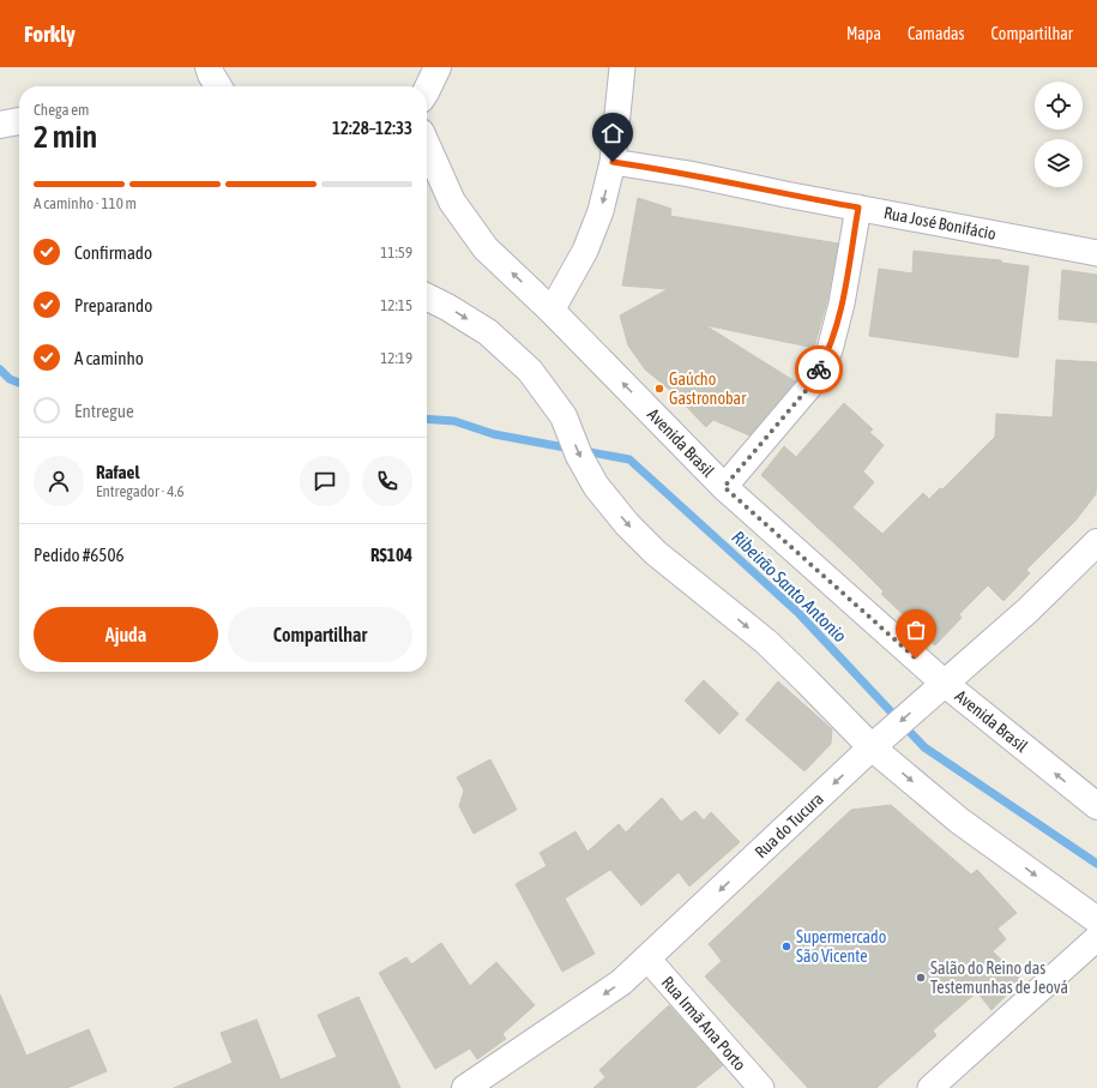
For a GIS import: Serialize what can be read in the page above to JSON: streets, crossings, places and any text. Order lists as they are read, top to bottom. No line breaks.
{"streets":{"main road":["Avenida Brasil","Rua do Tucura"],"street":["Rua José Bonifácio","Rua Irmã Ana Porto"]},"crossings":[["Avenida Brasil","Rua do Tucura"],["Rua do Tucura","Rua Irmã Ana Porto"]],"one_way":["Rua do Tucura"],"water":["Ribeirão Santo Antonio"],"places":["Gaúcho Gastronobar","Supermercado São Vicente","Salão do Reino das Testemunhas de Jeová"],"page":{"header":"Forkly","nav":["Mapa","Camadas","Compartilhar"],"heading":["2 min","Chega em","12:28–12:33"],"panel":["Rafael","Entregador · 4.6","Pedido #6506","R$104"],"bar":"A caminho · 110 m","list":[["Confirmado","11:59"],["Preparando","12:15"],["A caminho","12:19"],"Entregue"],"buttons":["Ajuda","Compartilhar"]}}
